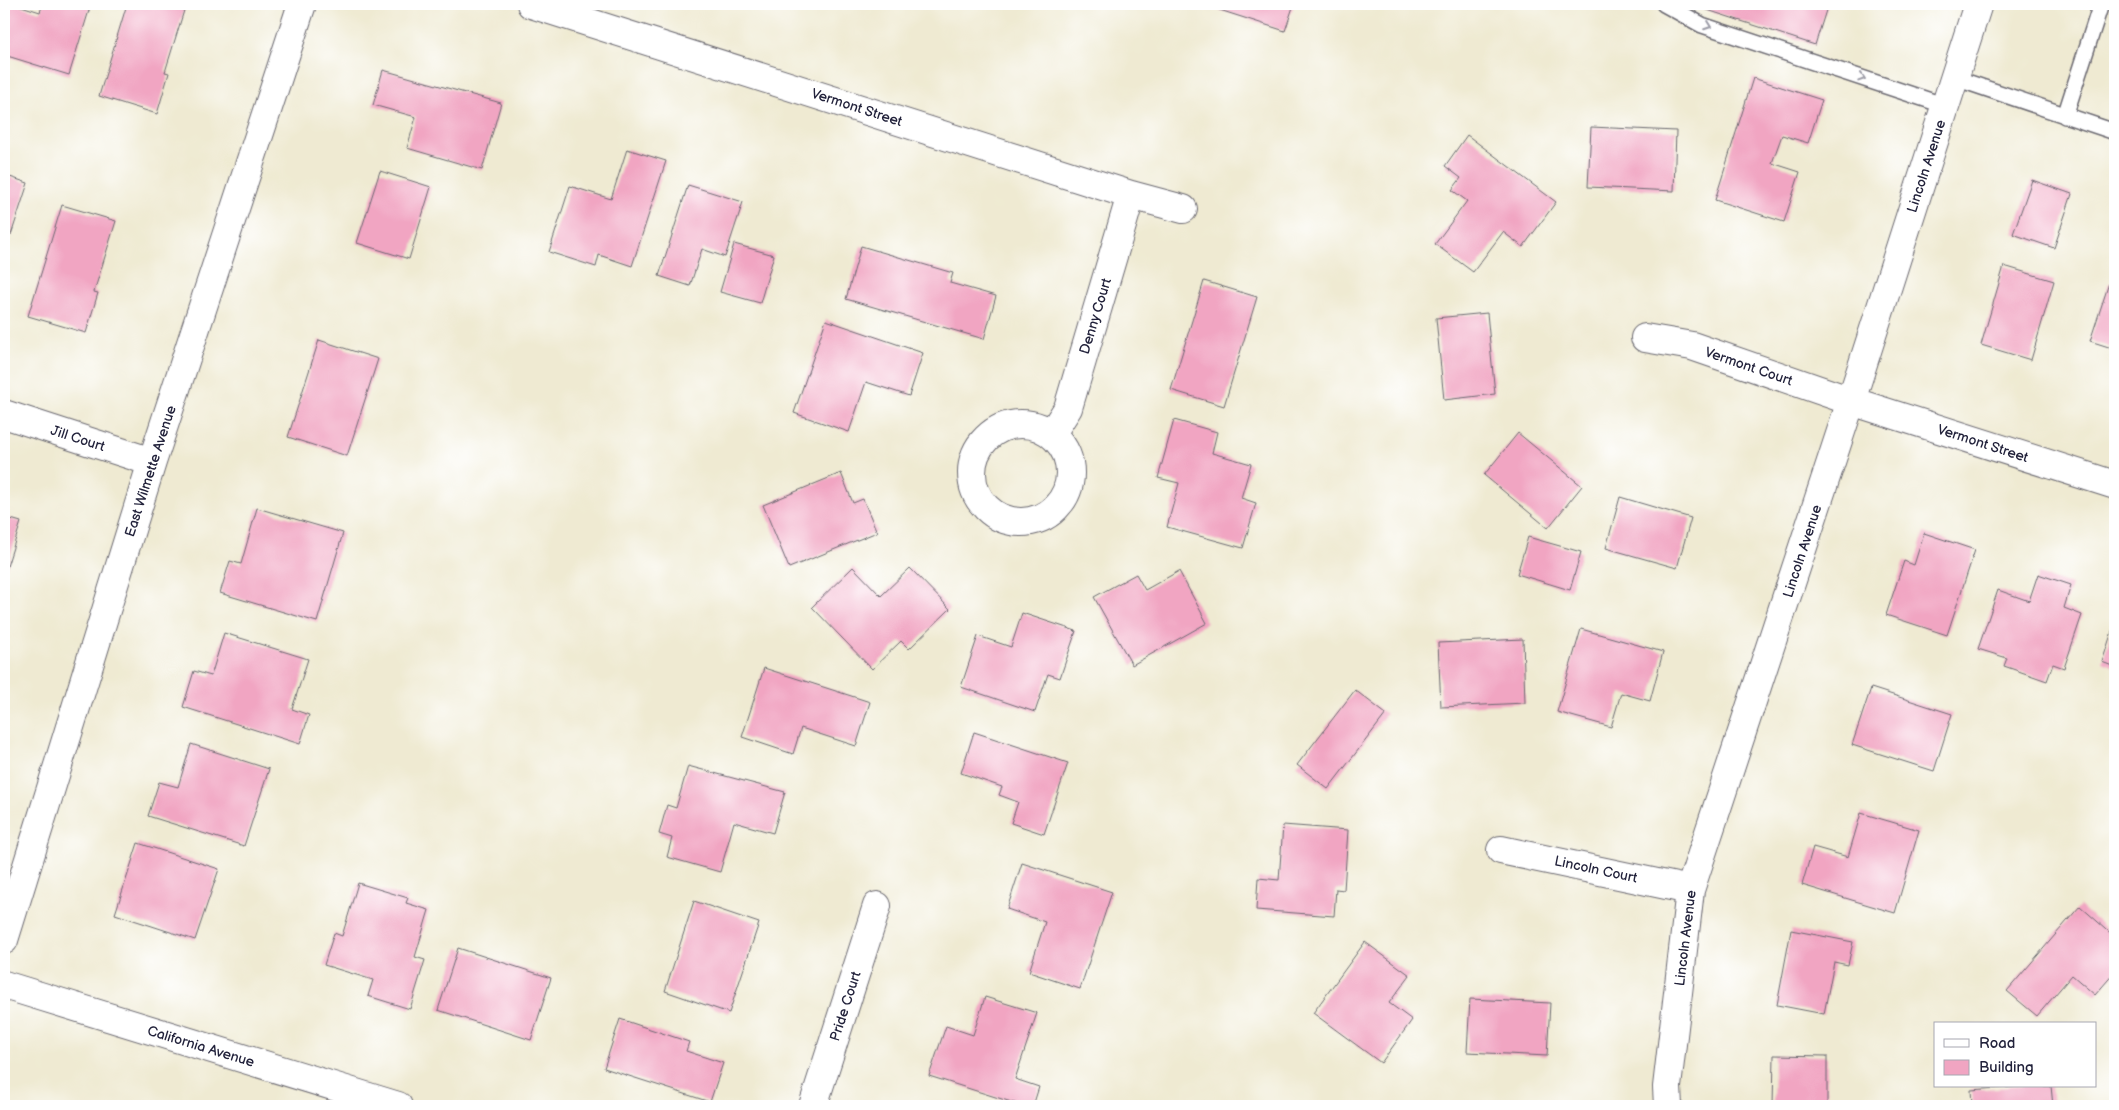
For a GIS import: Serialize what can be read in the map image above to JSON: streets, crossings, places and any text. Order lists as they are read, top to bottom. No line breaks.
{"streets":{"street":["Vermont Street","Lincoln Avenue","Denny Court","Vermont Court","Jill Court","East Wilmette Avenue","Lincoln Court","Pride Court","California Avenue"]},"crossings":[["Vermont Street","Lincoln Avenue"],["Vermont Street","Denny Court"],["Vermont Street","Vermont Court"],["Lincoln Avenue","Vermont Court"],["Lincoln Avenue","Lincoln Court"],["Jill Court","East Wilmette Avenue"]],"legend":["Road","Building"]}
